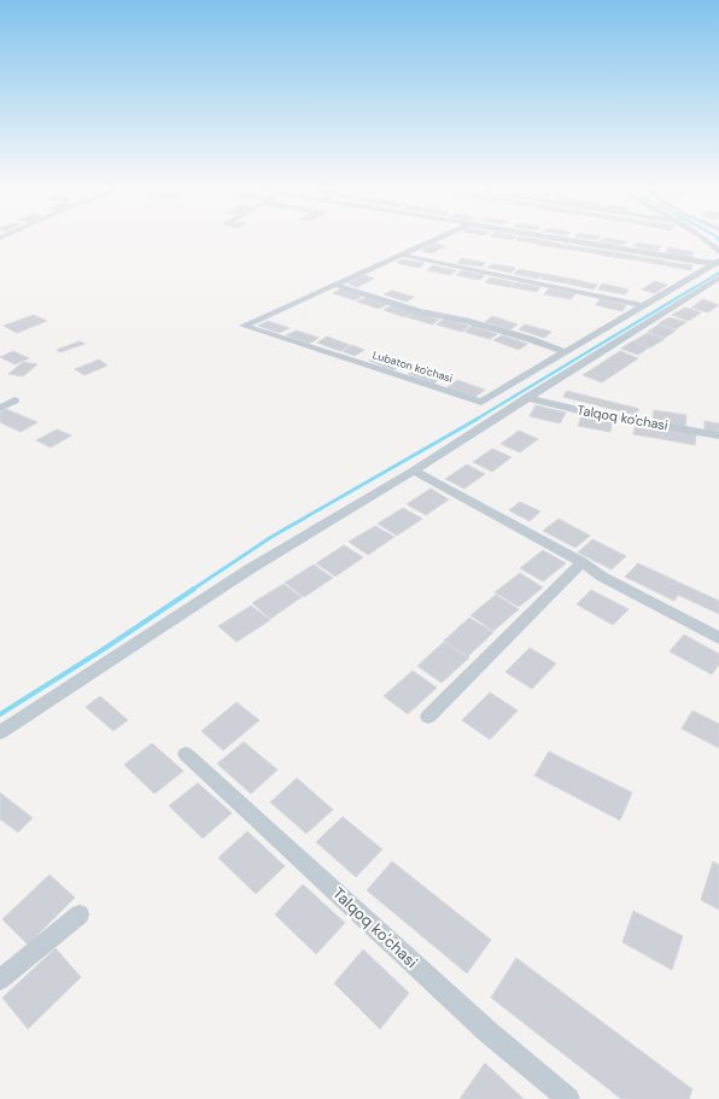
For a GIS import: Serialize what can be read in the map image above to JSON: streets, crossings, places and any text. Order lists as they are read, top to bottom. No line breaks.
{"streets":{"street":["Lubaton ko'chasi","Talqoq ko'chasi"]}}
